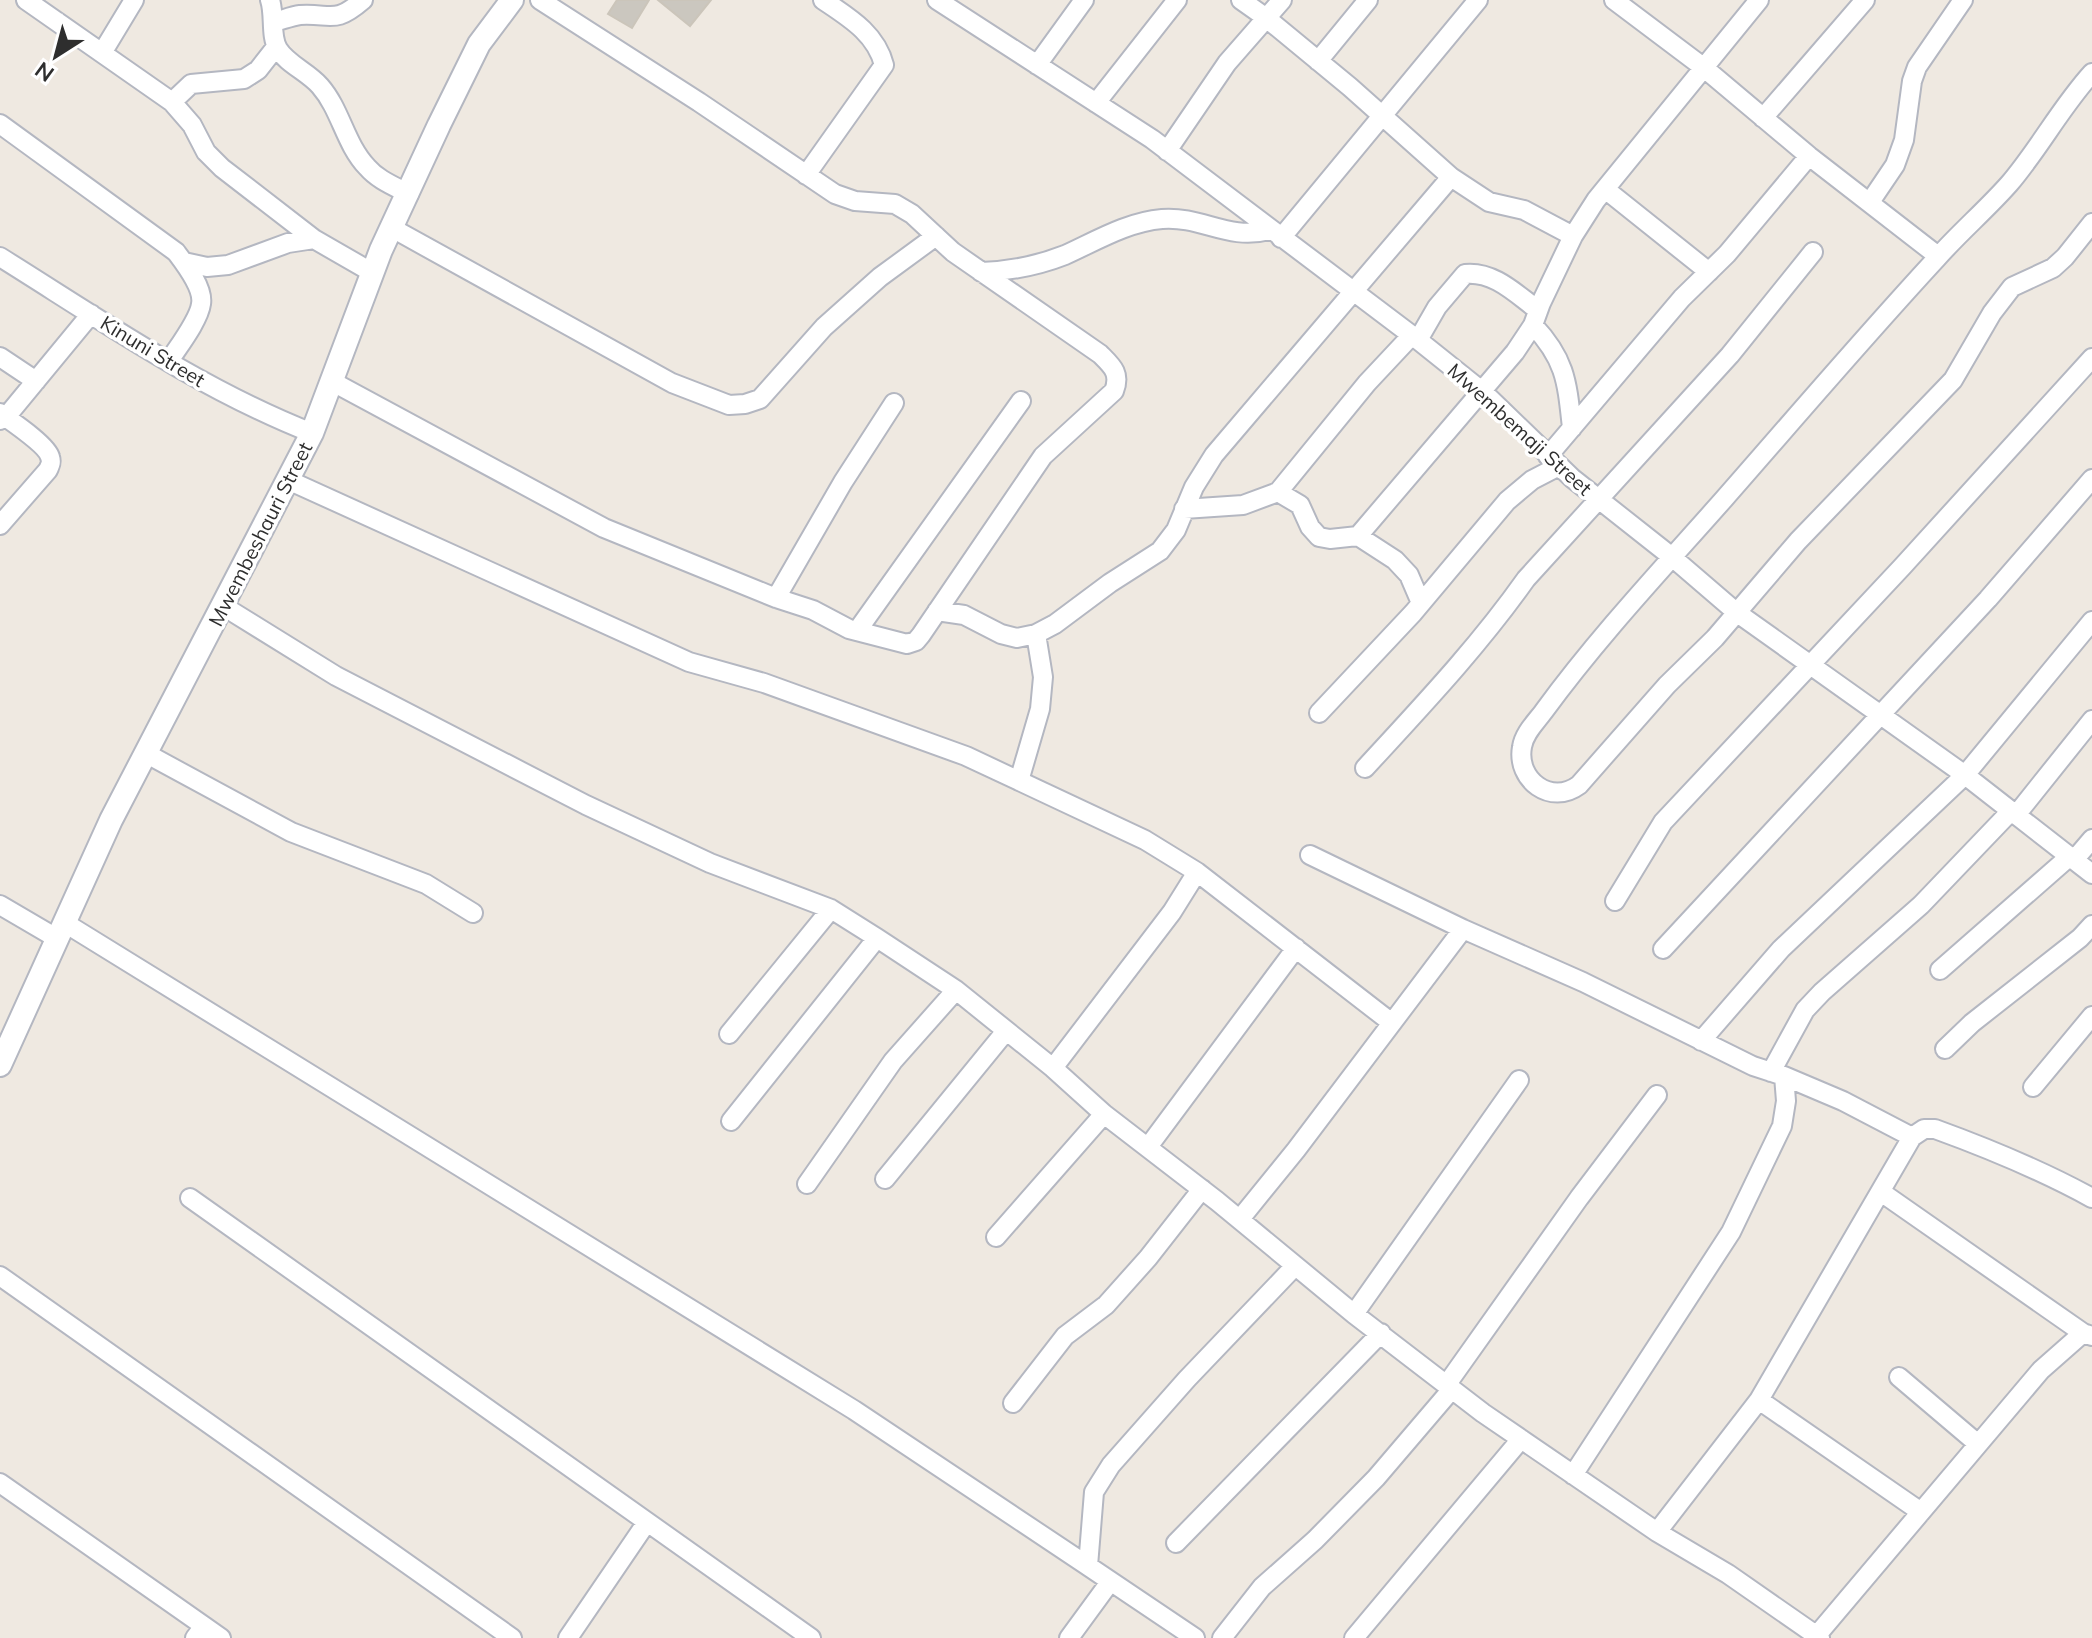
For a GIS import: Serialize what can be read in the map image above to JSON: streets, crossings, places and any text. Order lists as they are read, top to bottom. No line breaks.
{"streets":{"street":["Kinuni Street","Mwembemaji Street","Mwembeshauri Street"]},"crossings":[["Kinuni Street","Mwembeshauri Street"]],"north":"bottom left"}
